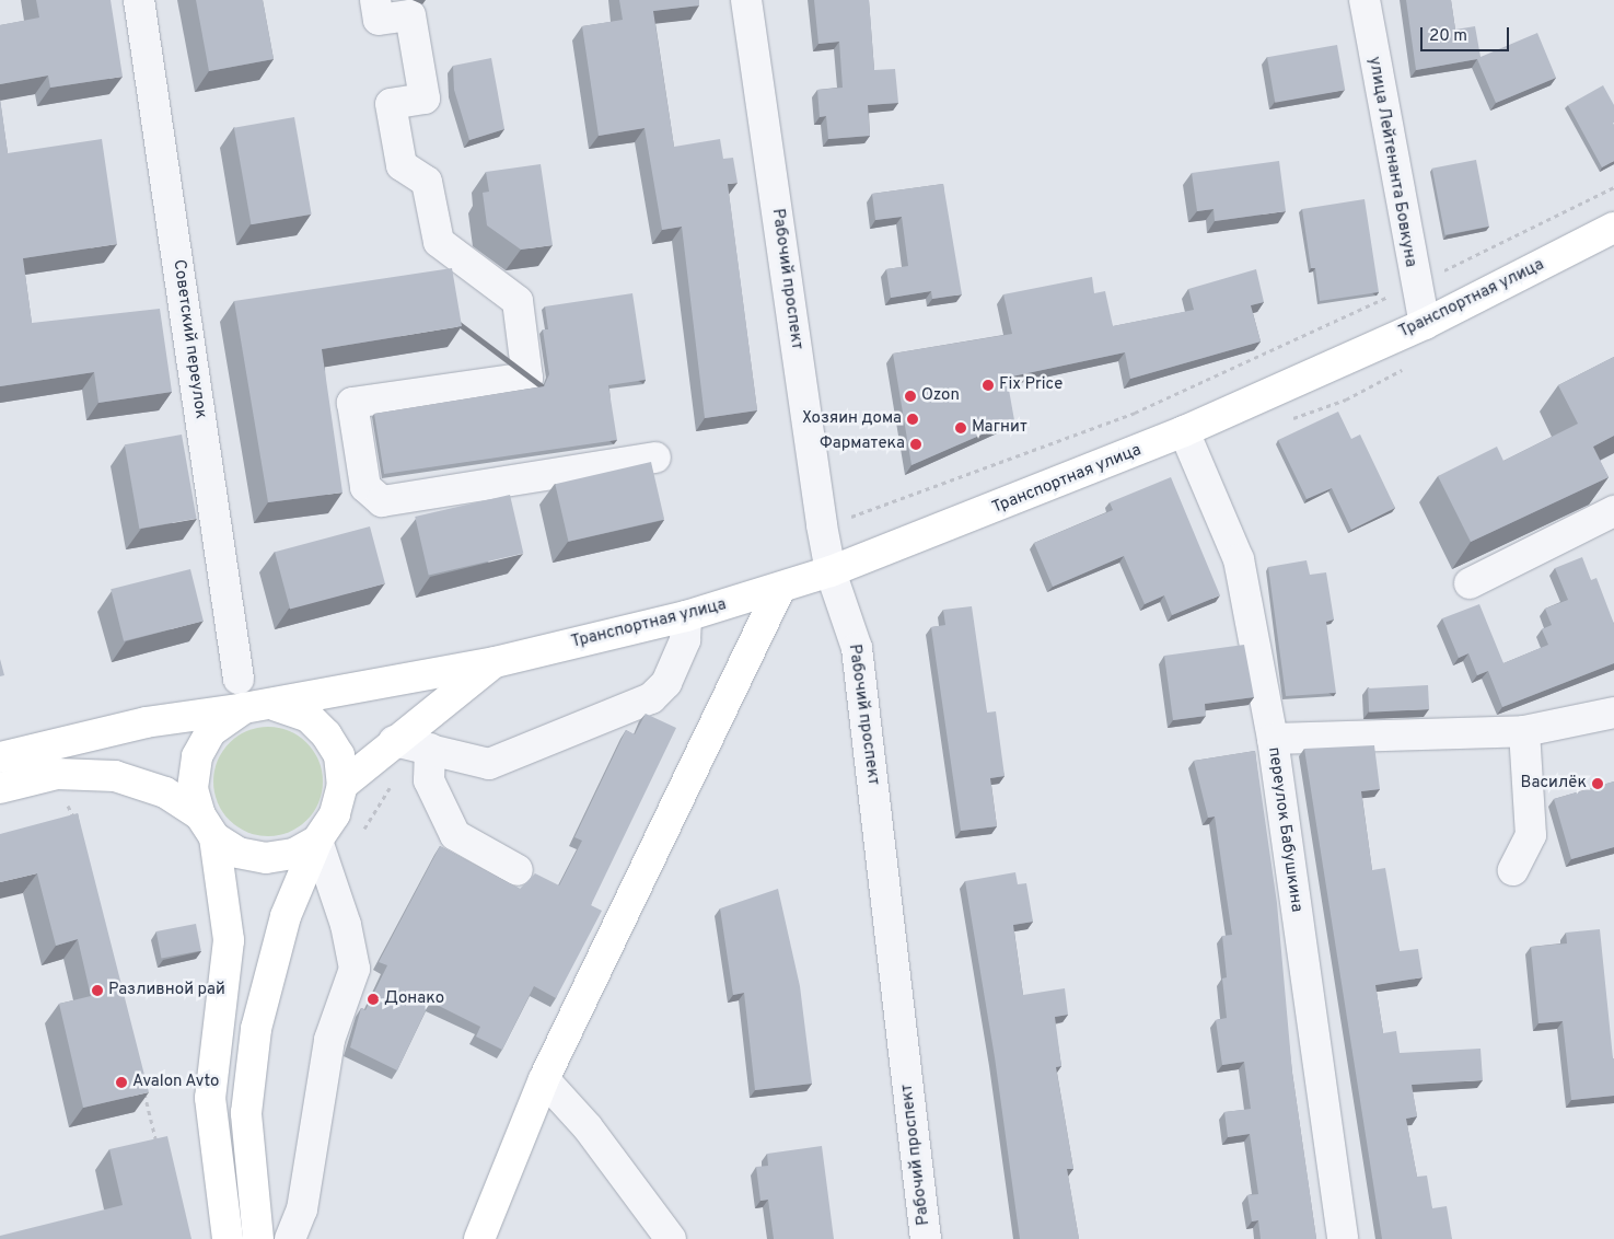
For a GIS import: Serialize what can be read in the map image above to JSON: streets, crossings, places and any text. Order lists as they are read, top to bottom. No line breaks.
{"streets":{"main road":["Транспортная улица"],"street":["улица Лейтенанта Бовкуна","Рабочий проспект","Советский переулок","переулок Бабушкина"]},"crossings":[["улица Лейтенанта Бовкуна","Транспортная улица"],["Рабочий проспект","Транспортная улица"],["Транспортная улица","переулок Бабушкина"]],"places":["Fix Price","Ozon","Хозяин дома","Магнит","Фарматека","Василёк","Разливной рай","Донако","Avalon Avto"],"scale_bar":"20 m"}
